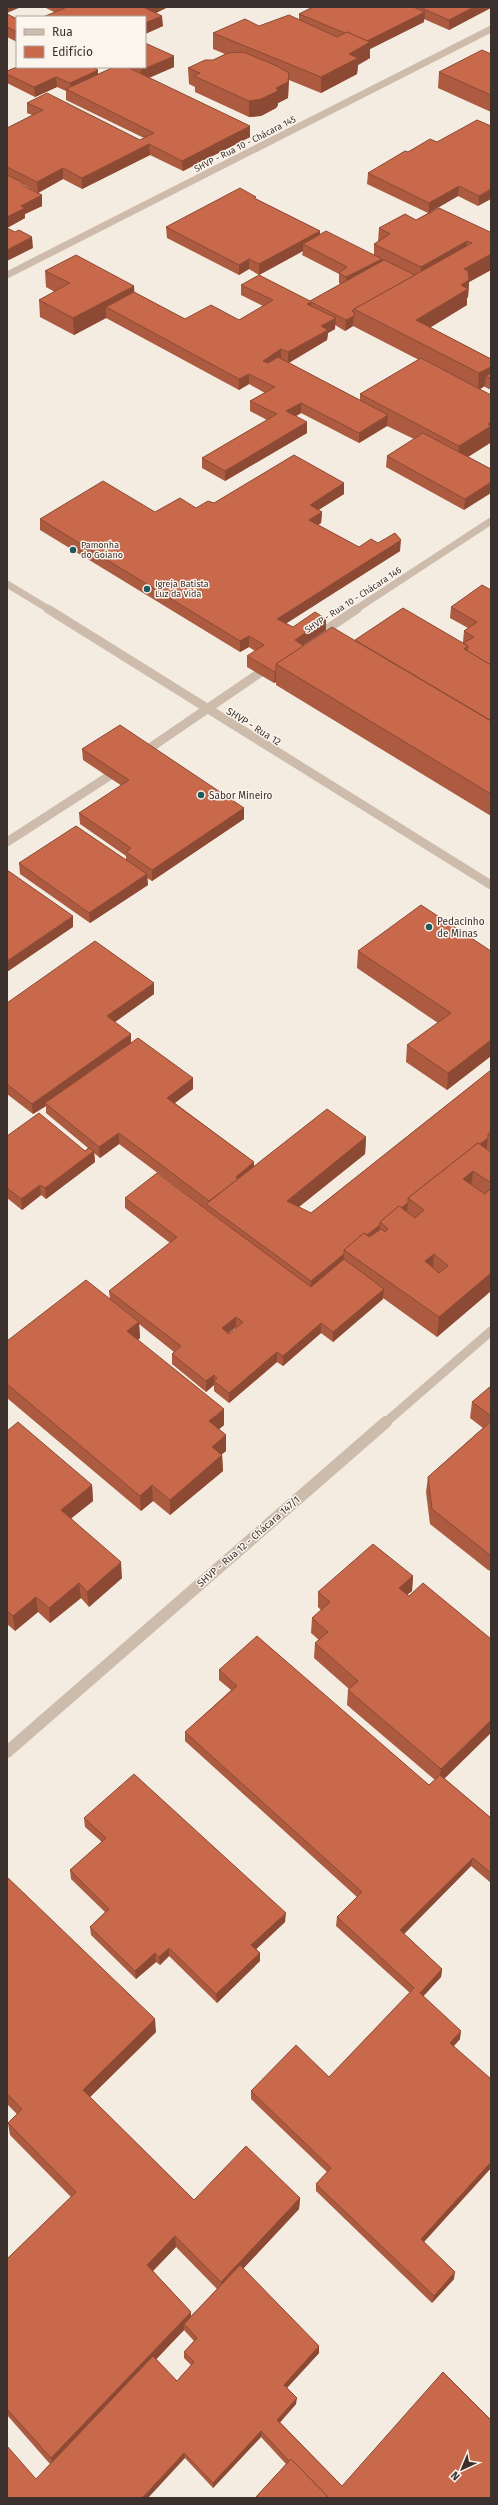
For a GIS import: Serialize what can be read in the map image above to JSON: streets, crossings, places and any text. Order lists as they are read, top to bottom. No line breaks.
{"streets":{"street":["SHVP - Rua 10 - Chácara 145","SHVP - Rua 10 - Chácara 146","SHVP - Rua 12","SHVP - Rua 12 - Chácara 147/1"]},"places":["Pamonha do Goiano","Igreja Batista Luz da Vida","Sabor Mineiro","Pedacinho de Minas"],"legend":["Rua","Edifício"],"north":"bottom left"}
